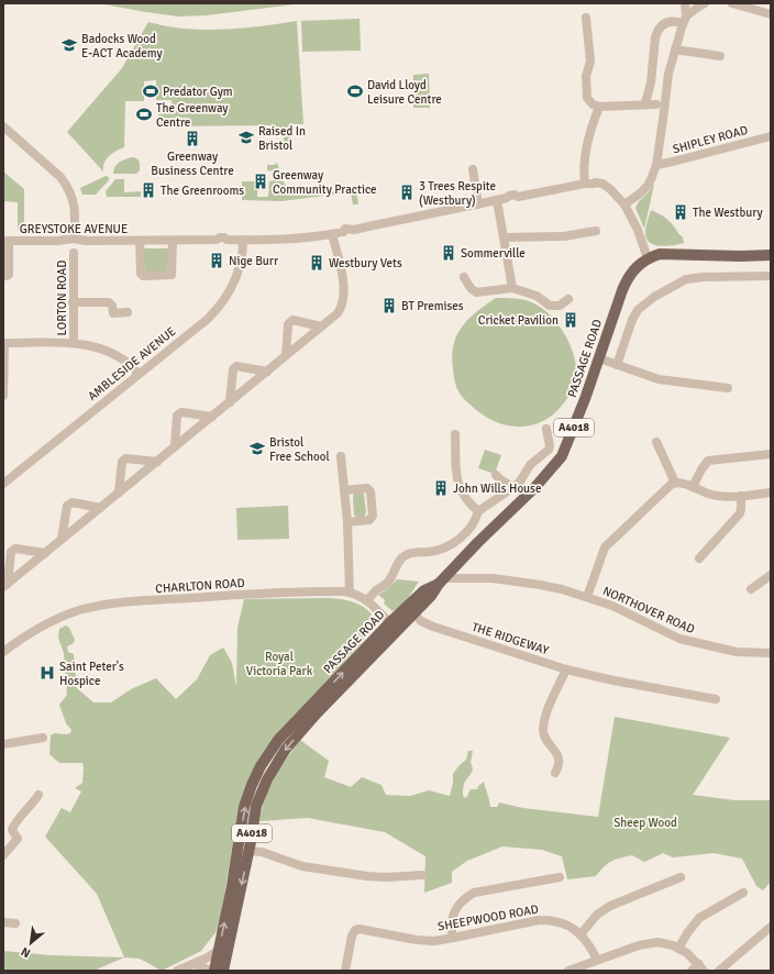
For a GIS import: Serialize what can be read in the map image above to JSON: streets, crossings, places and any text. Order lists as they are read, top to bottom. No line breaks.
{"streets":{"main road":["PASSAGE ROAD","A4018"],"street":["SHIPLEY ROAD","GREYSTOKE AVENUE","LORTON ROAD","AMBLESIDE AVENUE","CHARLTON ROAD","NORTHOVER ROAD","THE RIDGEWAY","SHEEPWOOD ROAD"]},"crossings":[["GREYSTOKE AVENUE","PASSAGE ROAD"],["GREYSTOKE AVENUE","AMBLESIDE AVENUE"],["PASSAGE ROAD","CHARLTON ROAD"],["PASSAGE ROAD","NORTHOVER ROAD"],["PASSAGE ROAD","THE RIDGEWAY"]],"parks":["Royal Victoria Park","Sheep Wood"],"places":{"school or university":["Badocks Wood E-ACT Academy","Raised In Bristol","Bristol Free School"],"sports":["Predator Gym","David Lloyd Leisure Centre","The Greenway Centre"],"building":["Greenway Business Centre","Greenway Community Practice","The Greenrooms","3 Trees Respite (Westbury)","The Westbury","Sommerville","Nige Burr","Westbury Vets","BT Premises","Cricket Pavilion","John Wills House"],"hospital":["Saint Peter's Hospice"]},"north":"bottom left"}
